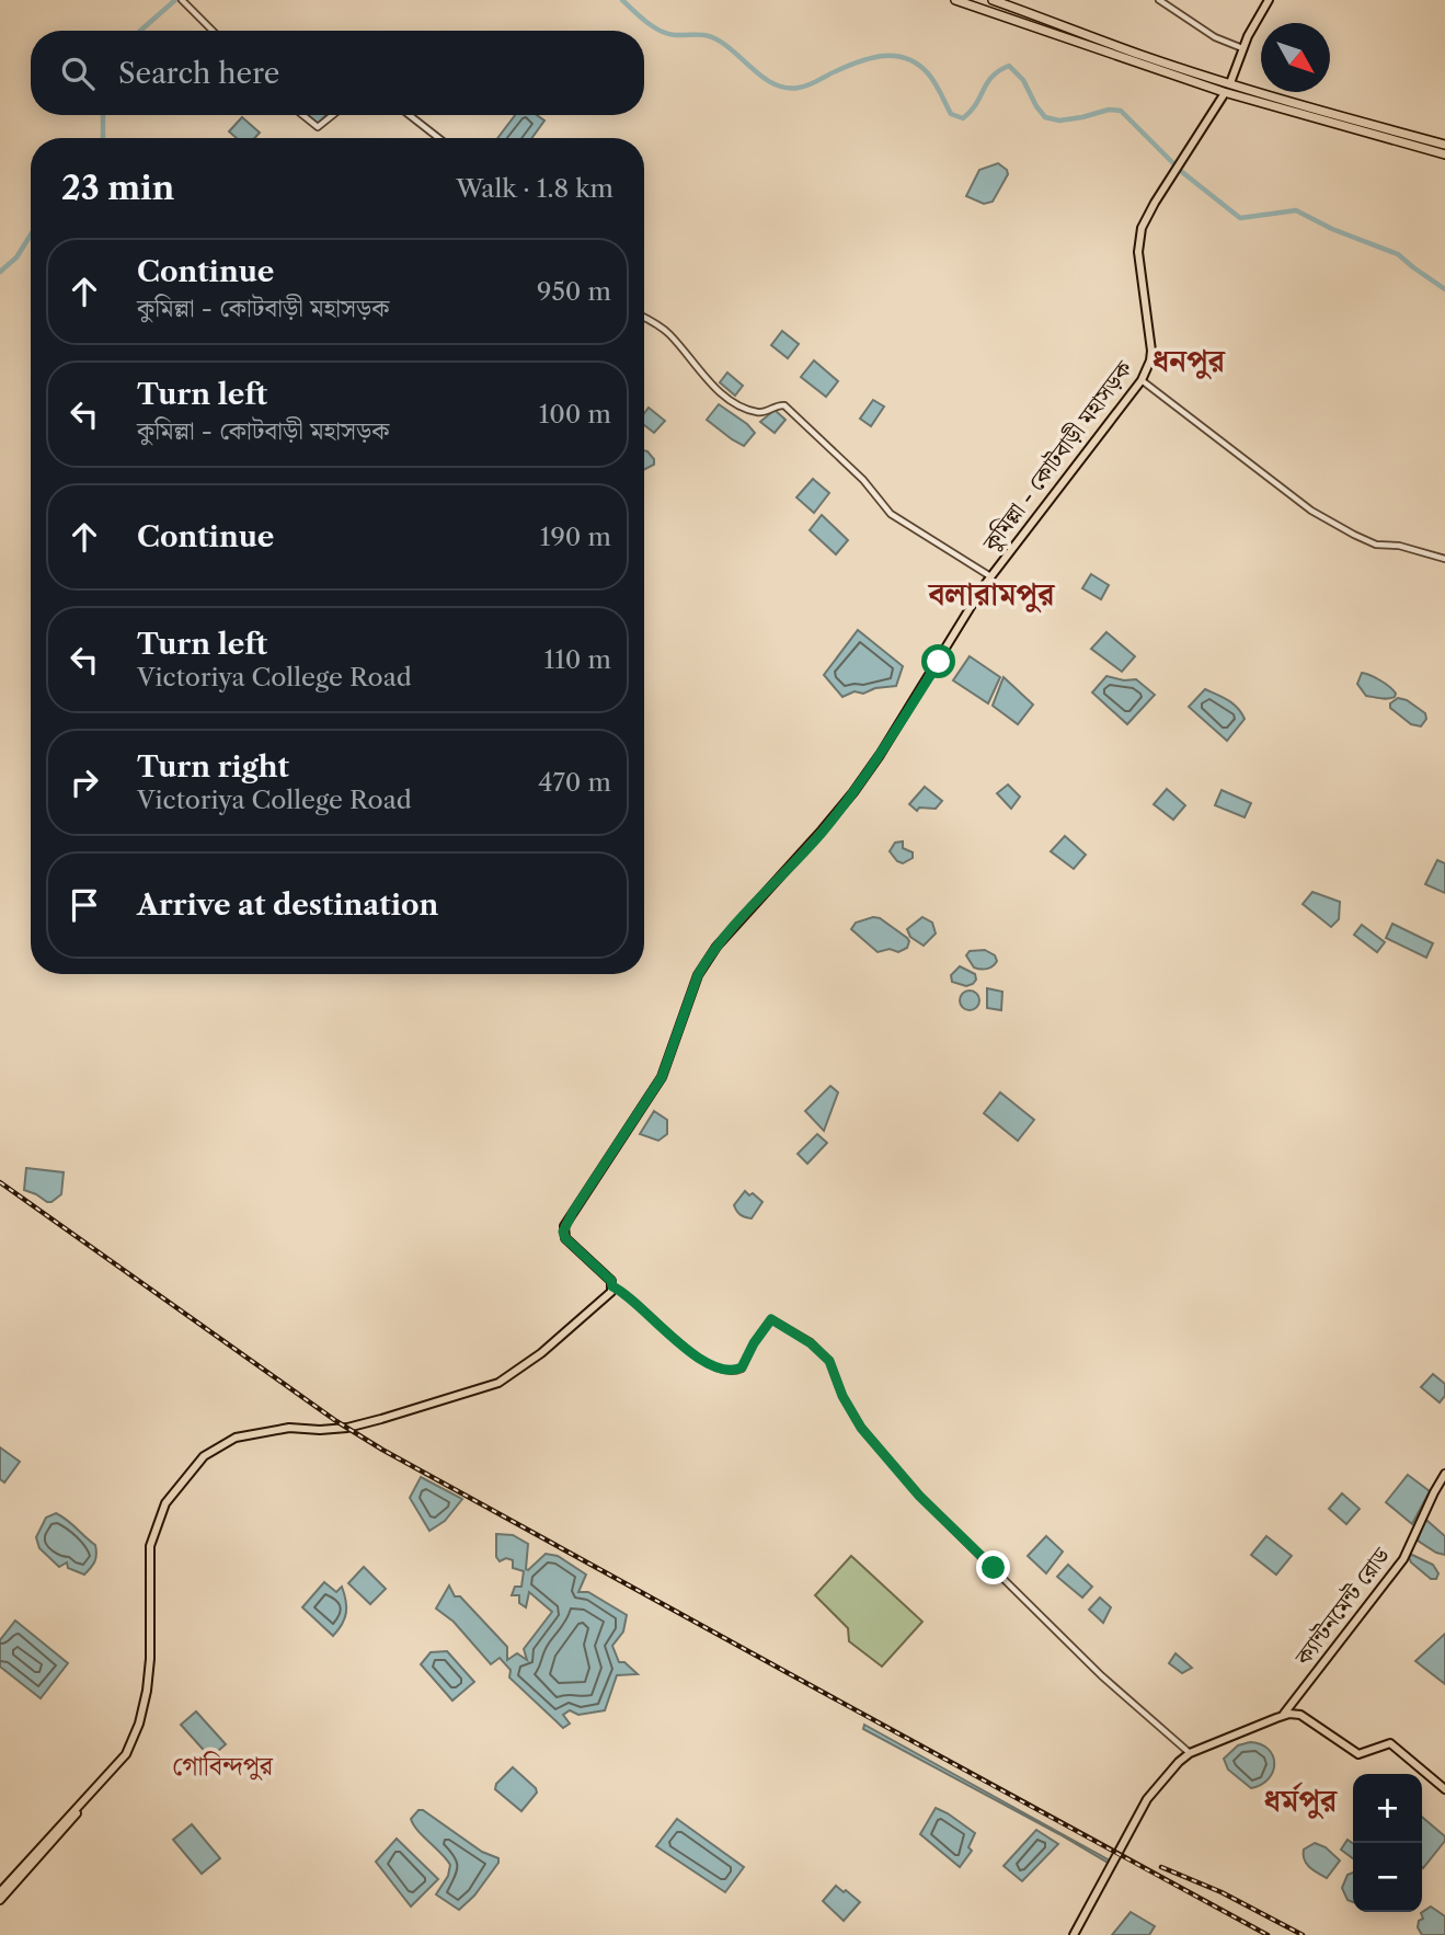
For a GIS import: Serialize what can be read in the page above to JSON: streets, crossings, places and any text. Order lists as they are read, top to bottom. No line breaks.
{"streets":{"main road":["কুমিল্লা - কোটবাড়ী মহাসড়ক","ক্যান্টনমেন্ট রোড"]},"districts":["ধনপুর","বলারামপুর","গোবিন্দপুর","ধর্মপুর"],"north":"bottom right","page":{"search":"Search here","heading":["23 min","Walk · 1.8 km"],"list":[["Continue","কুমিল্লা - কোটবাড়ী মহাসড়ক","950 m"],["Turn left","কুমিল্লা - কোটবাড়ী মহাসড়ক","100 m"],["Continue","190 m"],["Turn left","Victoriya College Road","110 m"],["Turn right","Victoriya College Road","470 m"],"Arrive at destination"],"map_buttons":["+","−"]}}
